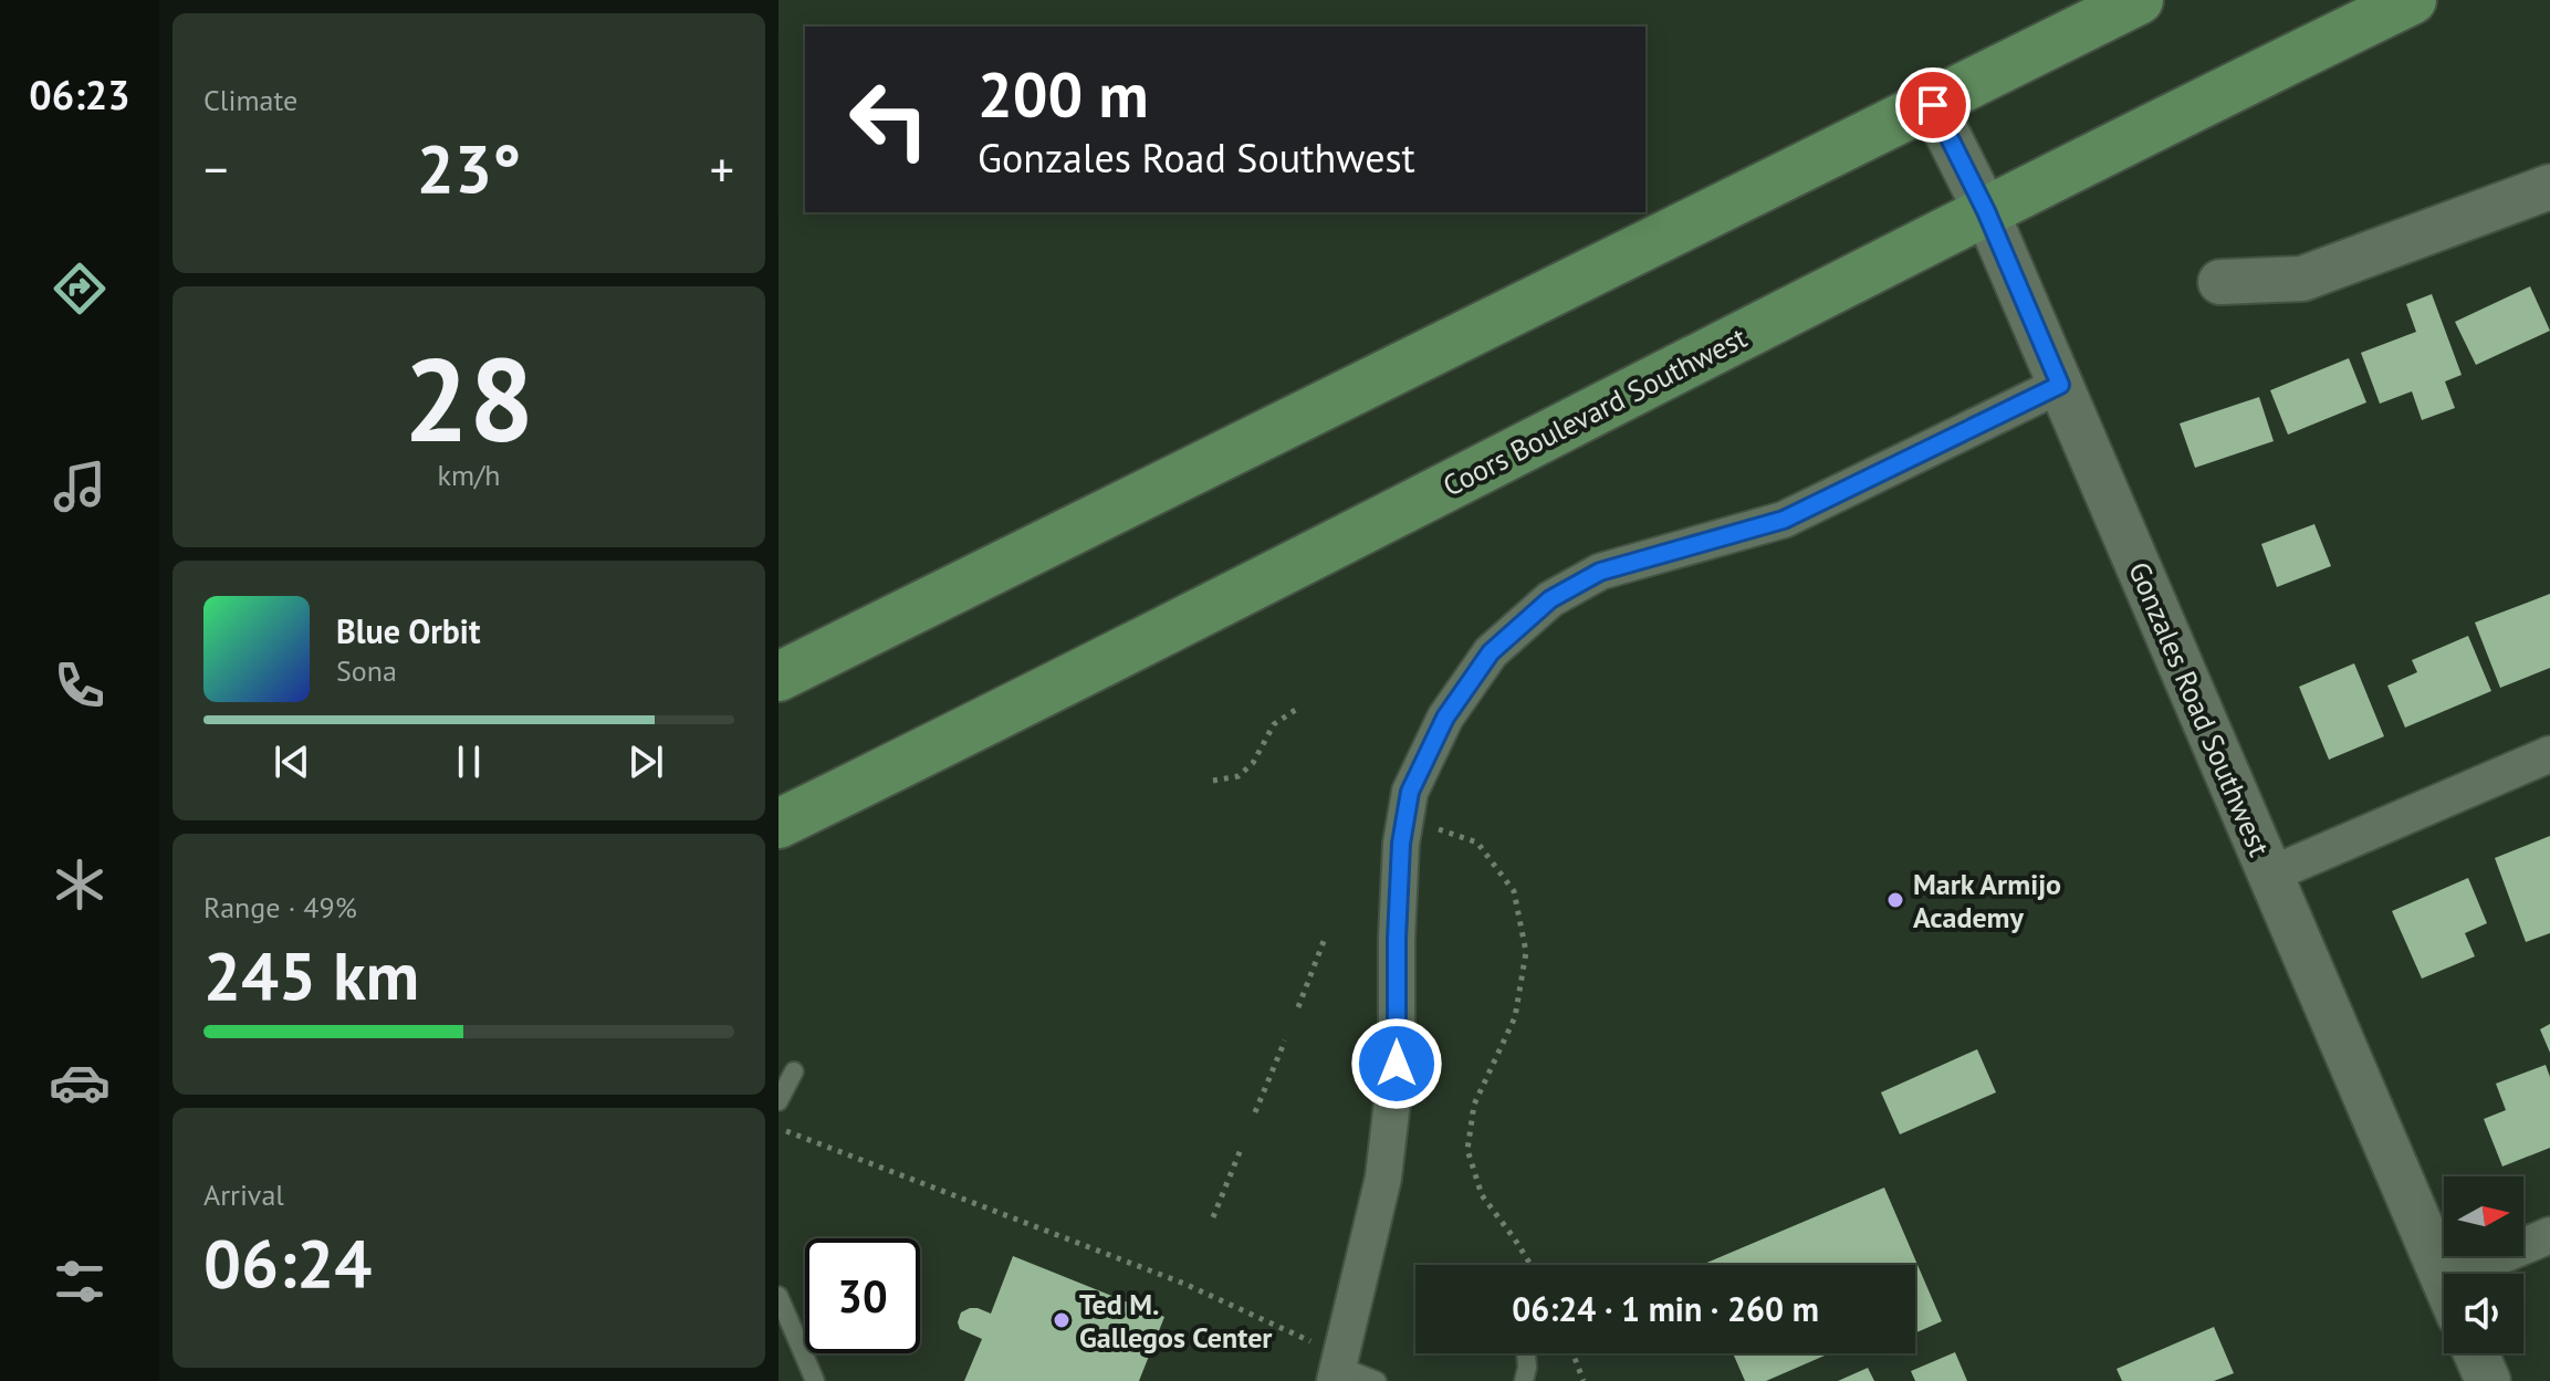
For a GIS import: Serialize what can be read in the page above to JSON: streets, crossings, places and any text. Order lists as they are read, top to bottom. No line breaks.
{"streets":{"main road":["Coors Boulevard Southwest"],"street":["Gonzales Road Southwest"]},"crossings":[["Coors Boulevard Southwest","Gonzales Road Southwest"]],"places":["Mark Armijo Academy","Ted M. Gallegos Center"],"north":"right","page":{"tabs":"06:23","tile":["Climate",["28","km/h"],["Range · 49%","245 km"],["Arrival","06:24"]],"turn":["200 m","Gonzales Road Southwest"],"heat":["−","23°","+"],"song":["Blue Orbit","Sona"],"limit":"30","trip":"06:24 · 1 min · 260 m"}}
